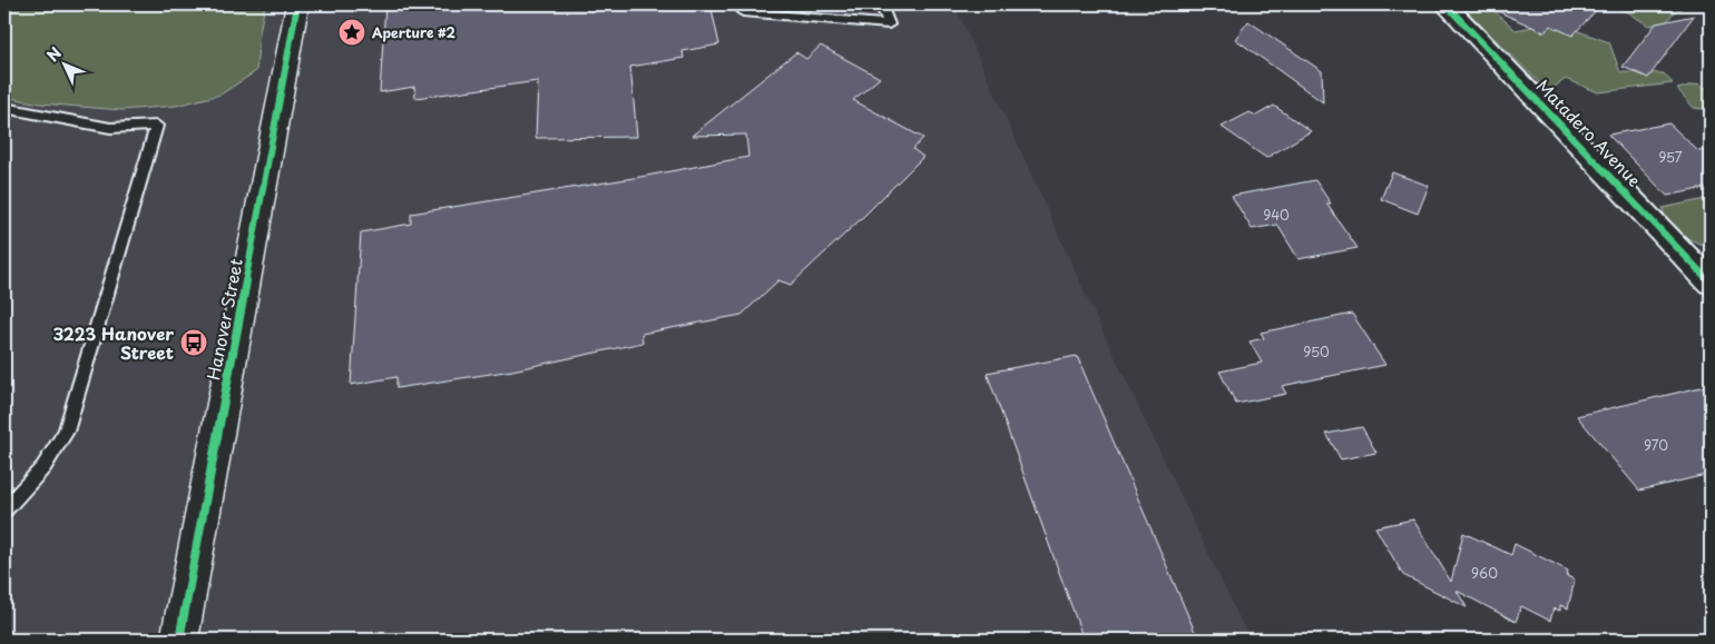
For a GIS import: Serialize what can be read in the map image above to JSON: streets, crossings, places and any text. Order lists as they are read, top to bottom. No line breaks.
{"streets":{"street":["Matadero Avenue","Hanover Street"]},"places":{"place":["Aperture #2"],"bus stop":["3223 Hanover Street"]},"house_numbers":["957","940","950","970","960"],"north":"top left"}
